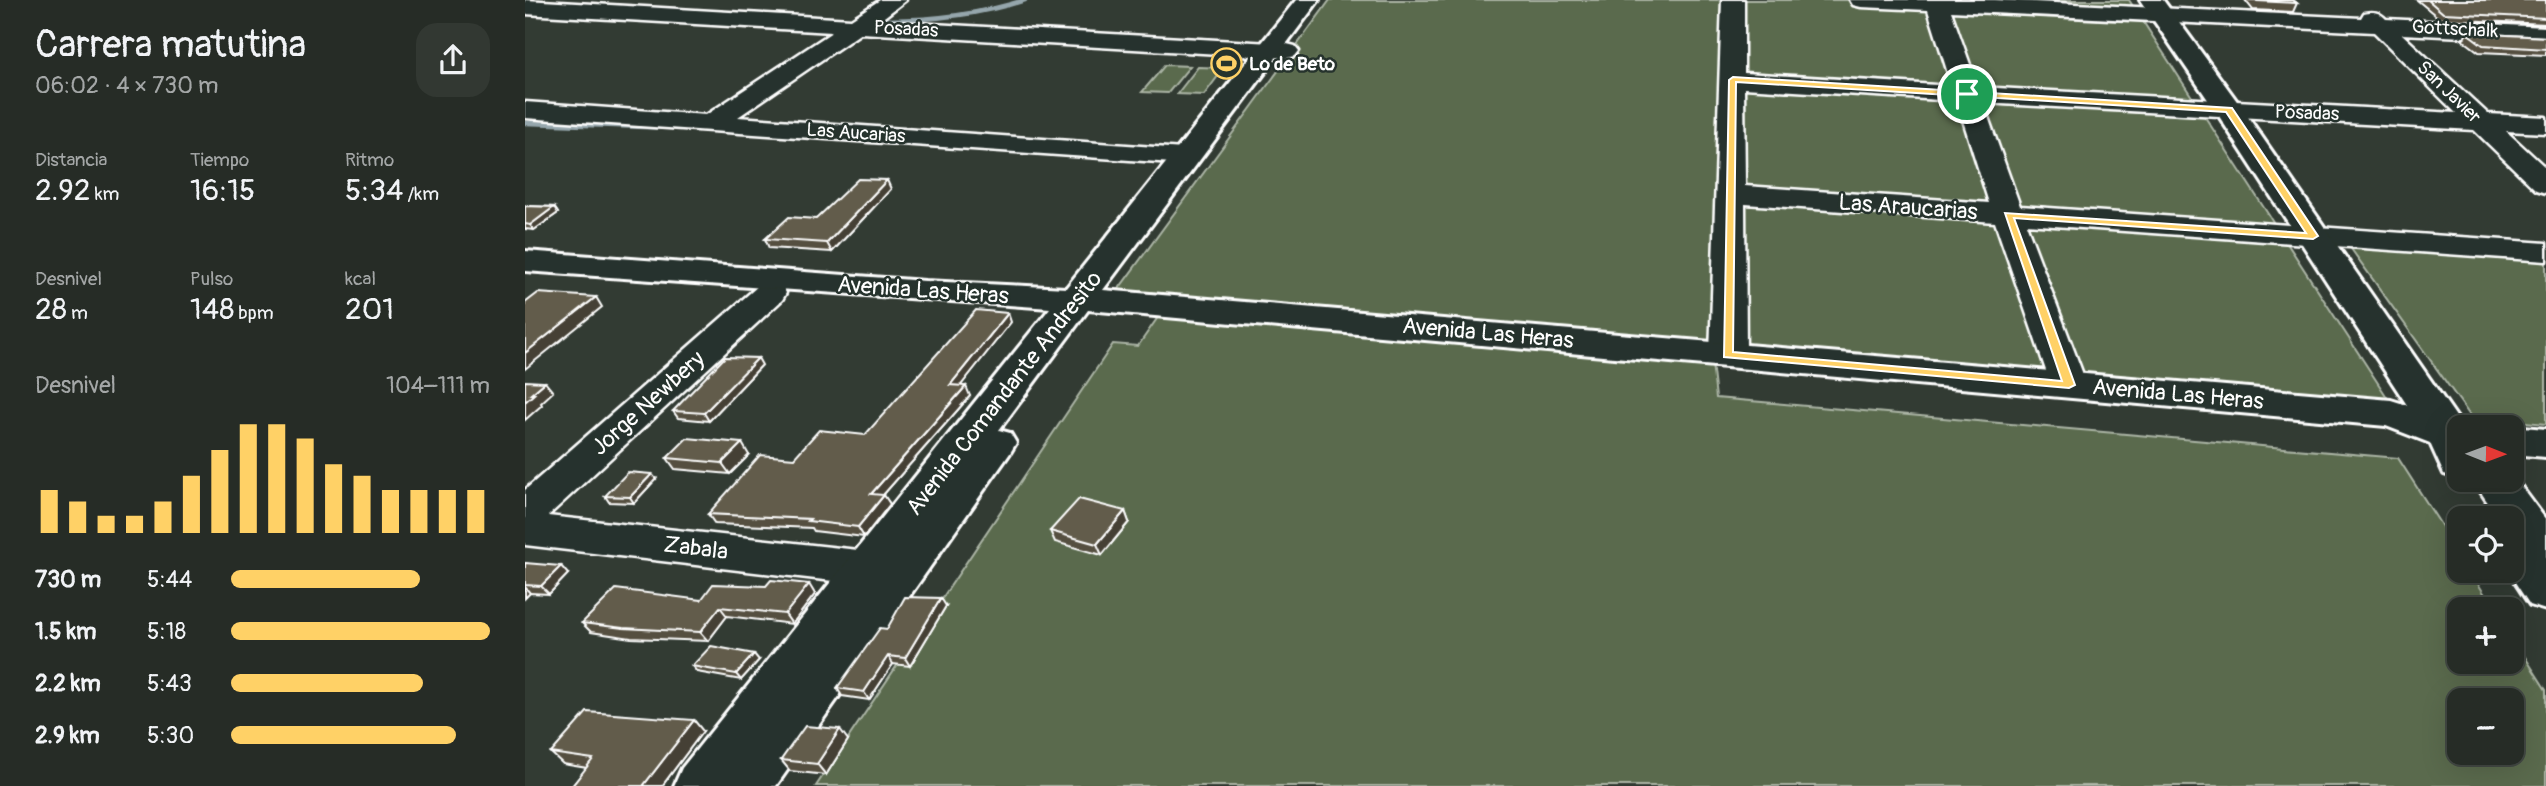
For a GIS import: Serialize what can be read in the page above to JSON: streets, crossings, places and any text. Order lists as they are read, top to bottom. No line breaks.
{"streets":{"main road":["Avenida Las Heras","Avenida Comandante Andresito"],"street":["Posadas","Gottschalk","San Javier","Las Aucarias","Las Araucarias","Jorge Newbery","Zabala"]},"crossings":[["Posadas","San Javier"],["Posadas","Avenida Comandante Andresito"],["Gottschalk","San Javier"],["Las Aucarias","Avenida Comandante Andresito"],["Avenida Las Heras","Avenida Comandante Andresito"],["Avenida Las Heras","Jorge Newbery"],["Avenida Comandante Andresito","Zabala"]],"places":{"sports":["Lo de Beto"]},"north":"right","page":{"heading":["Carrera matutina","06:02 · 4 × 730 m"],"stats":[["Distancia","2.92 km"],["Tiempo","16:15"],["Ritmo","5:34 /km"],["Desnivel","28 m"],["Pulso","148 bpm"],["kcal","201"]],"chart":["Desnivel","104–111 m"],"map_buttons":["+","−"],"list":[{"name":"730 m","note":"5:44"},{"name":"1.5 km","note":"5:18"},{"name":"2.2 km","note":"5:43"},{"name":"2.9 km","note":"5:30"}]}}
